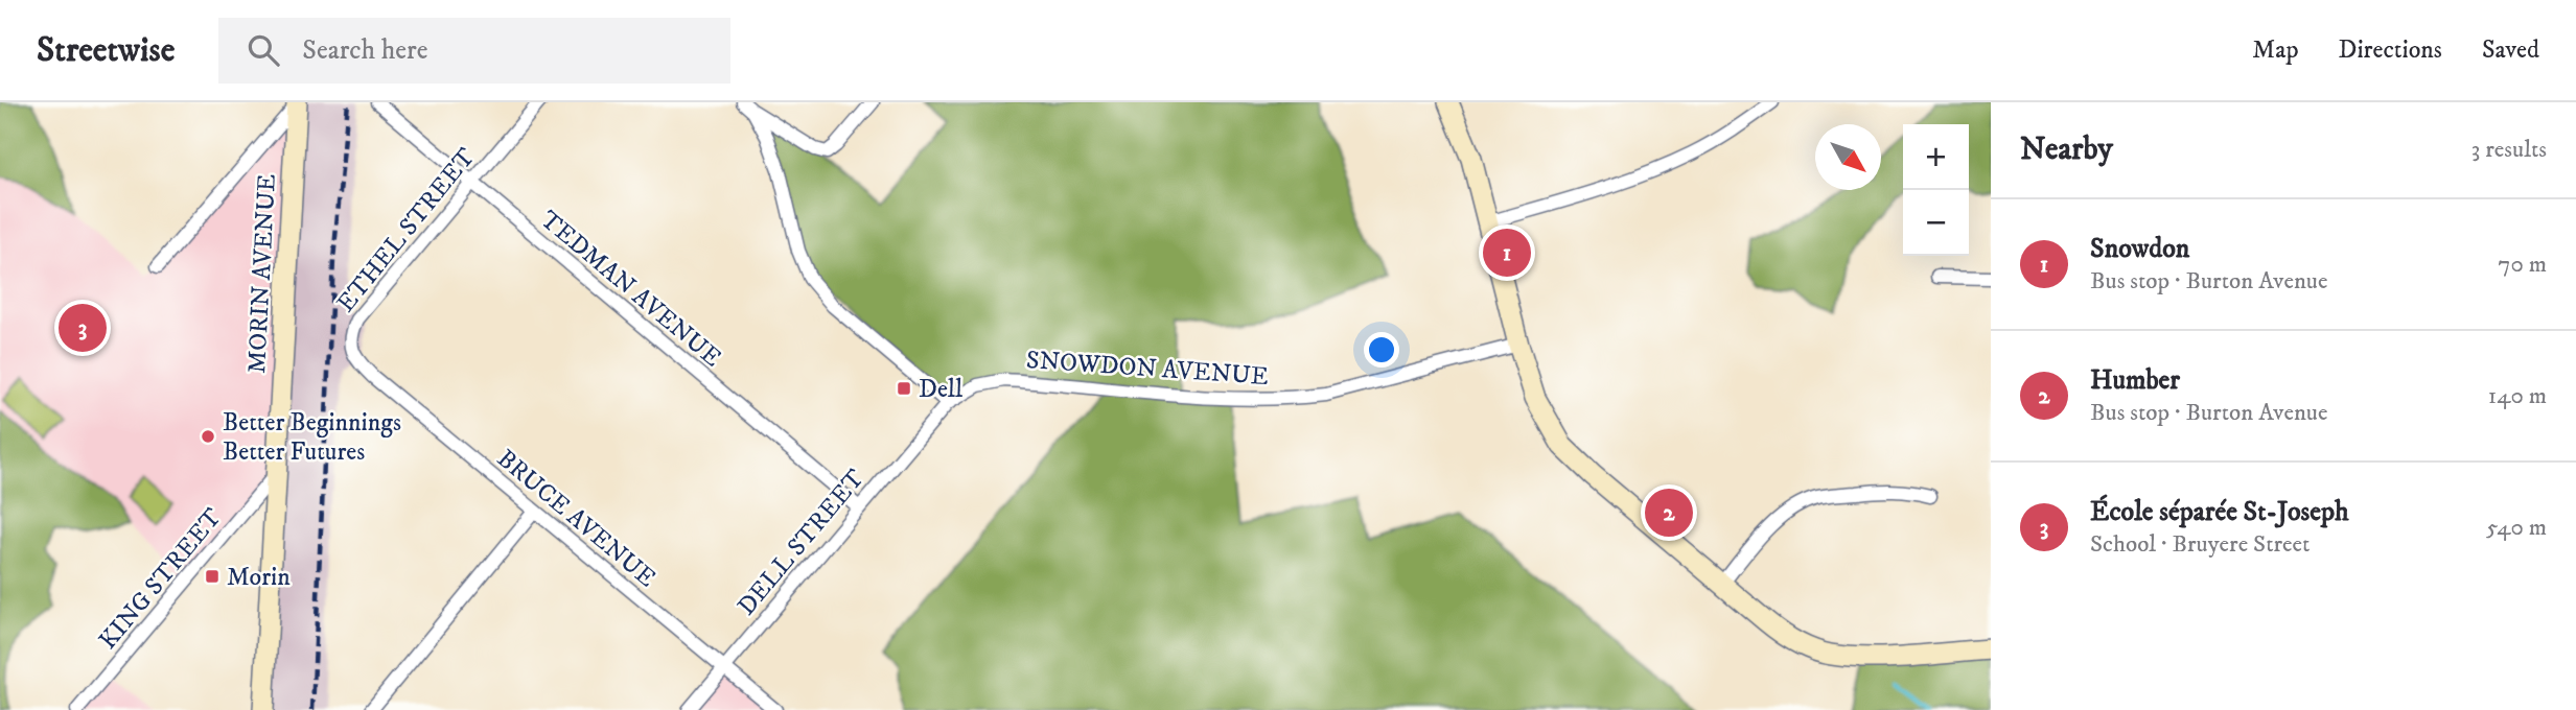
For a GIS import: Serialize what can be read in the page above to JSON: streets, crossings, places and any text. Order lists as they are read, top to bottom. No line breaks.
{"streets":{"street":["ETHEL STREET","MORIN AVENUE","TEDMAN AVENUE","SNOWDON AVENUE","BRUCE AVENUE","DELL STREET","KING STREET"]},"crossings":[["ETHEL STREET","TEDMAN AVENUE"],["ETHEL STREET","BRUCE AVENUE"],["MORIN AVENUE","KING STREET"],["TEDMAN AVENUE","DELL STREET"],["SNOWDON AVENUE","DELL STREET"],["BRUCE AVENUE","DELL STREET"]],"places":{"transit":["Dell","Morin"],"other":["Better Beginnings Better Futures"]},"north":"bottom right","page":{"header":"Streetwise","search":"Search here","nav":["Map","Directions","Saved"],"heading":["Nearby","3 results"],"map_buttons":["+","−"],"list":[{"mark":"1","name":"Snowdon","note":"Bus stop · Burton Avenue","value":"70 m"},{"mark":"2","name":"Humber","note":"Bus stop · Burton Avenue","value":"140 m"},{"mark":"3","name":"École séparée St-Joseph","note":"School · Bruyere Street","value":"540 m"}],"pins":["1","3","2"]}}
